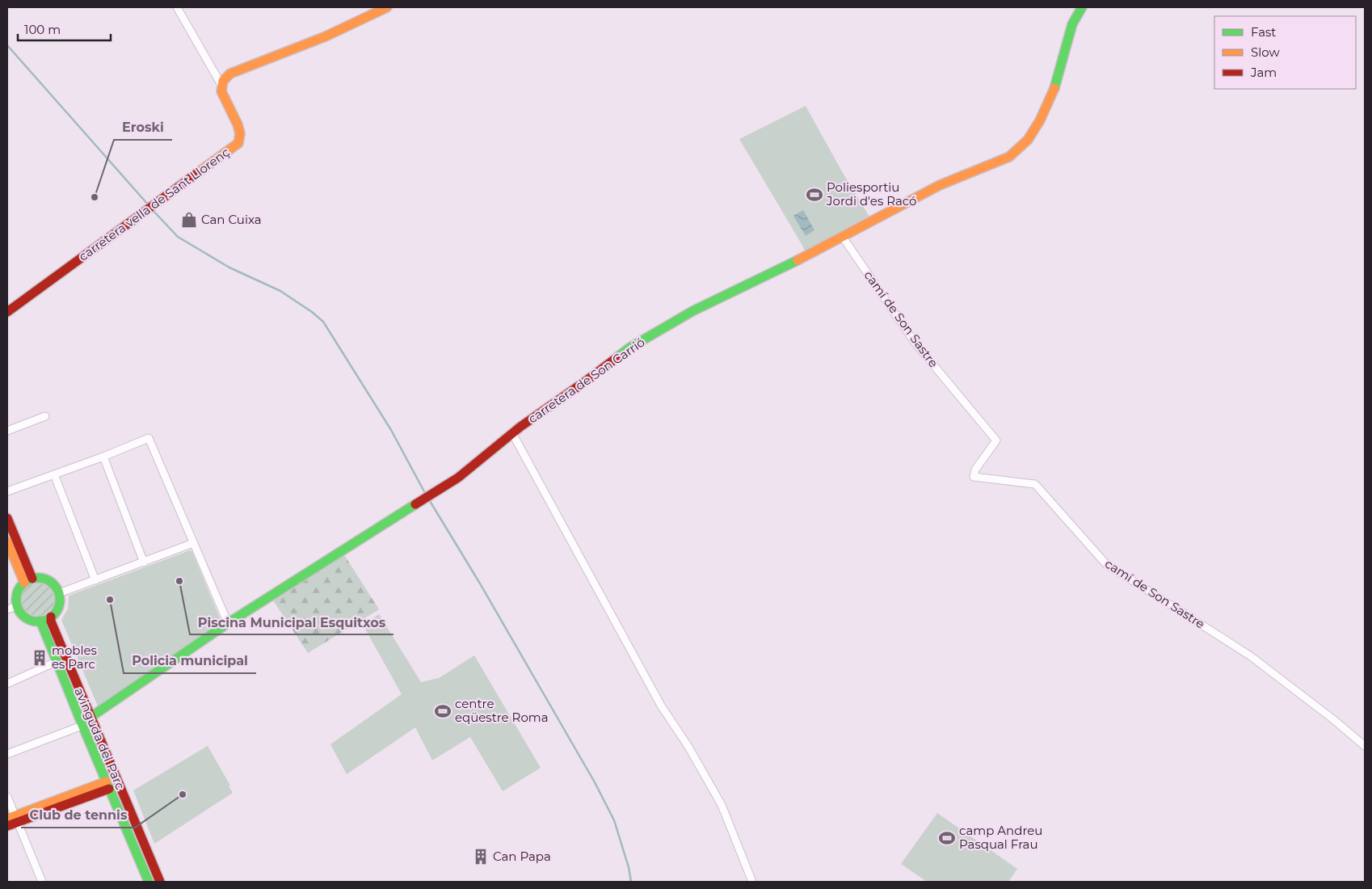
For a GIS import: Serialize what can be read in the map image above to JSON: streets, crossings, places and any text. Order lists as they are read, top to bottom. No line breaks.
{"streets":{"street":["carretera vella de Sant Llorenç","camí de Son Sastre","carretera de Son Carrió","avinguda del Parc"]},"crossings":[["camí de Son Sastre","carretera de Son Carrió"],["carretera de Son Carrió","avinguda del Parc"]],"places":{"sports":["Poliesportiu Jordi d'es Racó","centre eqüestre Roma","camp Andreu Pasqual Frau"],"other":["Eroski","Piscina Municipal Esquitxos","Policia municipal","Club de tennis"],"shop":["Can Cuixa"],"building":["mobles es Parc","Can Papa"]},"legend":["Fast","Slow","Jam"],"scale_bar":"100 m"}
